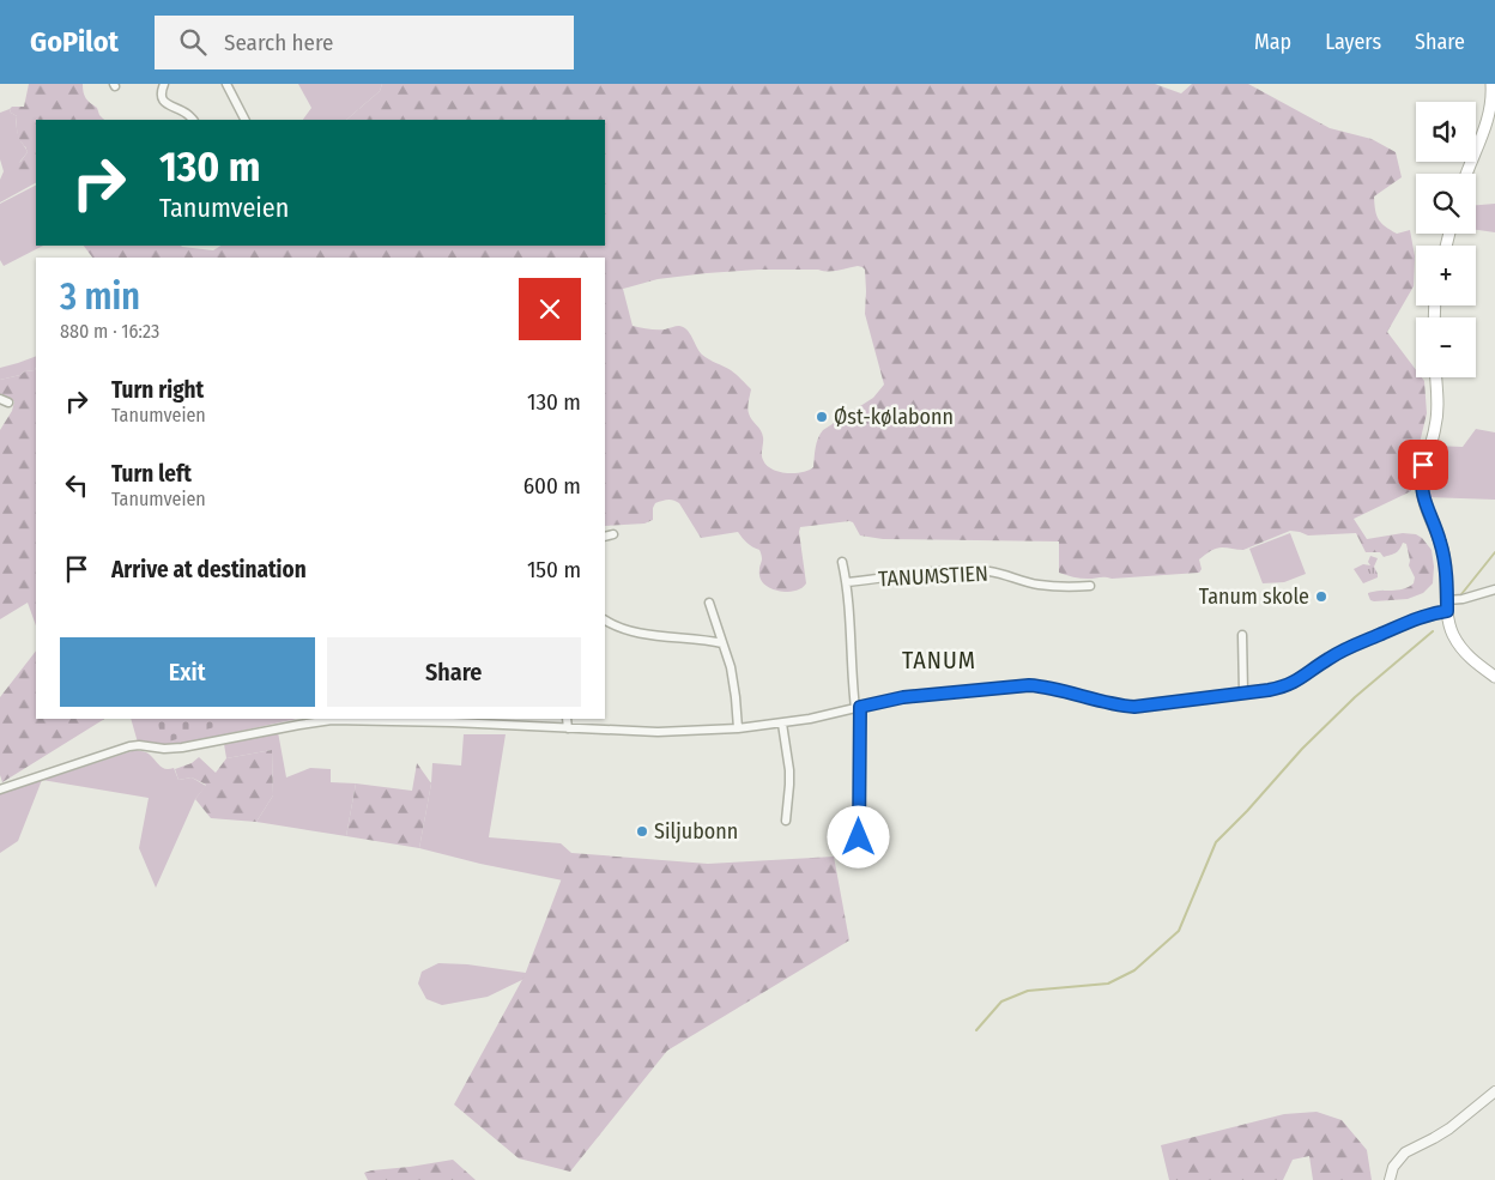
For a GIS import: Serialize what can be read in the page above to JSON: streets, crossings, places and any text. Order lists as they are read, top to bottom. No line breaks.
{"streets":{"street":["TANUMSTIEN"]},"districts":["TANUM"],"places":["Øst-kølabonn","Tanum skole","Siljubonn"],"page":{"header":"GoPilot","search":"Search here","nav":["Map","Layers","Share"],"map_buttons":["+","−"],"turn":["130 m","Tanumveien"],"heading":["3 min","880 m · 16:23"],"list":[{"name":"Turn right","note":"Tanumveien","value":"130 m"},{"name":"Turn left","note":"Tanumveien","value":"600 m"},{"name":"Arrive at destination","value":"150 m"}],"buttons":["Exit","Share"]}}
